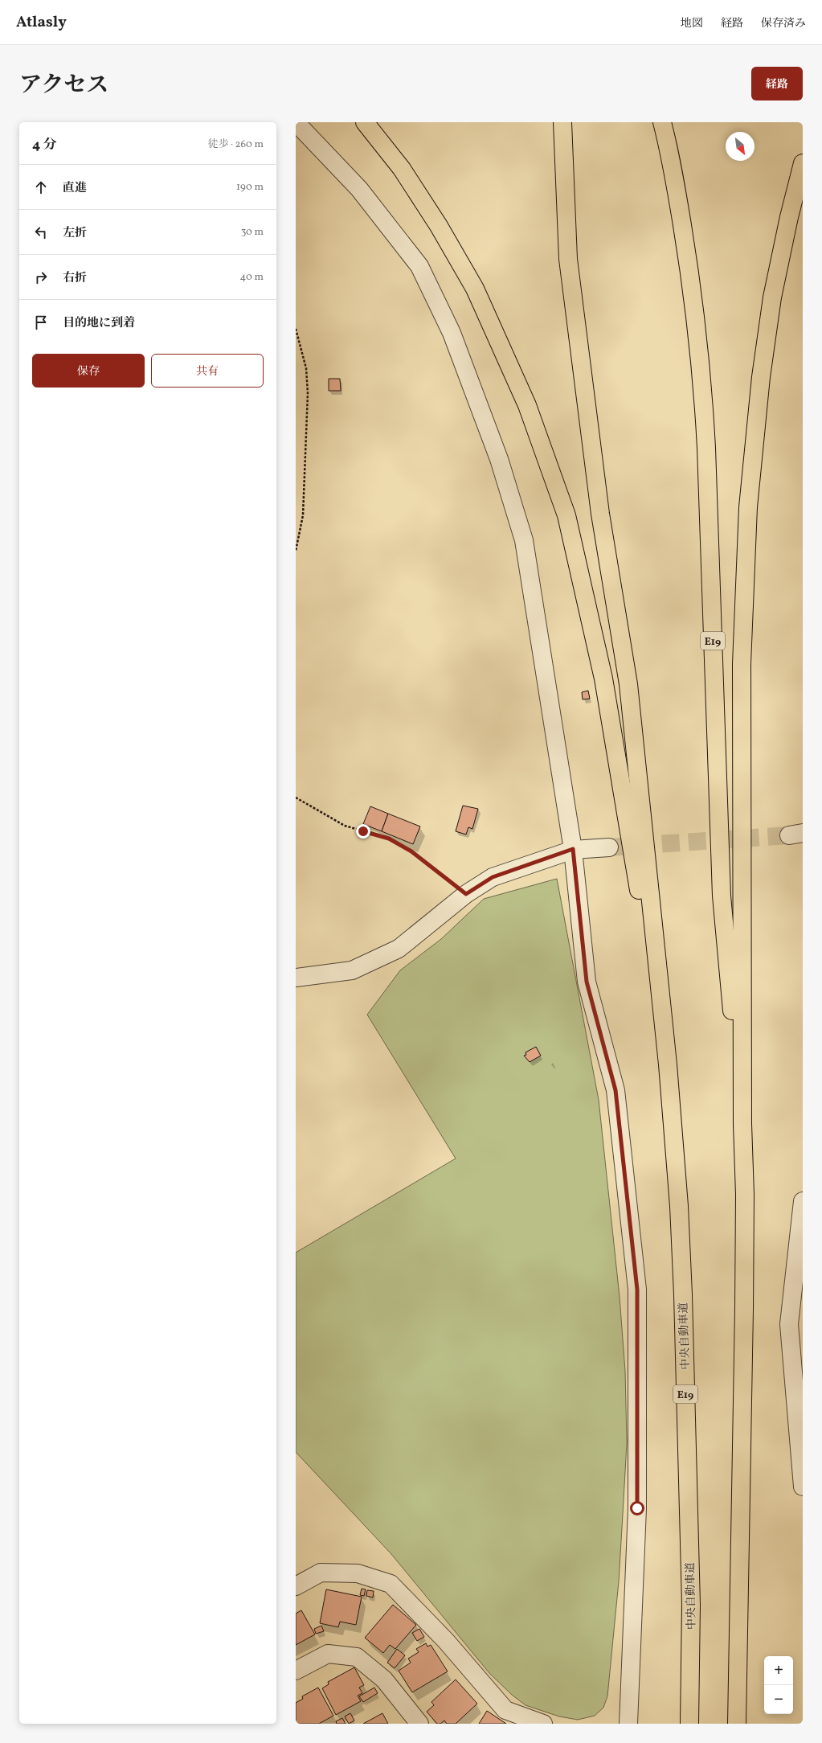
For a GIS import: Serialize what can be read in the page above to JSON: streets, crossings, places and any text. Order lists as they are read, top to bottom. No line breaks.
{"streets":{"highway":["E19","中央自動車道"]},"north":"bottom right","page":{"header":"Atlasly","nav":["地図","経路","保存済み"],"title":"アクセス","buttons":["経路",["保存","共有"]],"heading":["4 分","徒歩 · 260 m"],"list":[["直進","190 m"],["左折","30 m"],["右折","40 m"],"目的地に到着"],"map_buttons":["+","−"]}}
